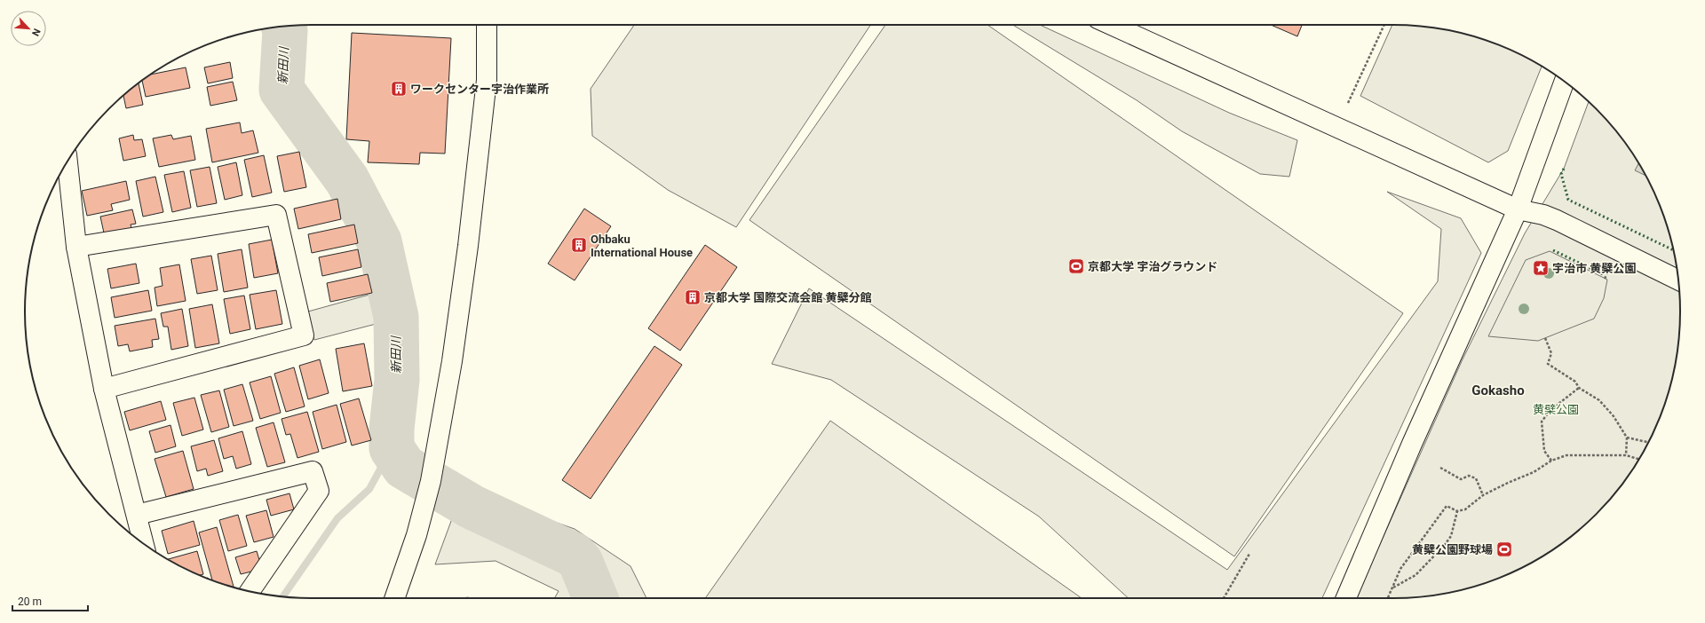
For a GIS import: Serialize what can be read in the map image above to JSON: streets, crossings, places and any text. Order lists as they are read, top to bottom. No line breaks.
{"districts":["Gokasho"],"water":["新田川"],"parks":["黄檗公園"],"places":{"building":["ワークセンター宇治作業所","Ohbaku International House","京都大学 国際交流会館 黄檗分館"],"sports":["京都大学 宇治グラウンド","黄檗公園野球場"],"place":["宇治市 黄檗公園"]},"scale_bar":"20 m","north":"bottom right"}
